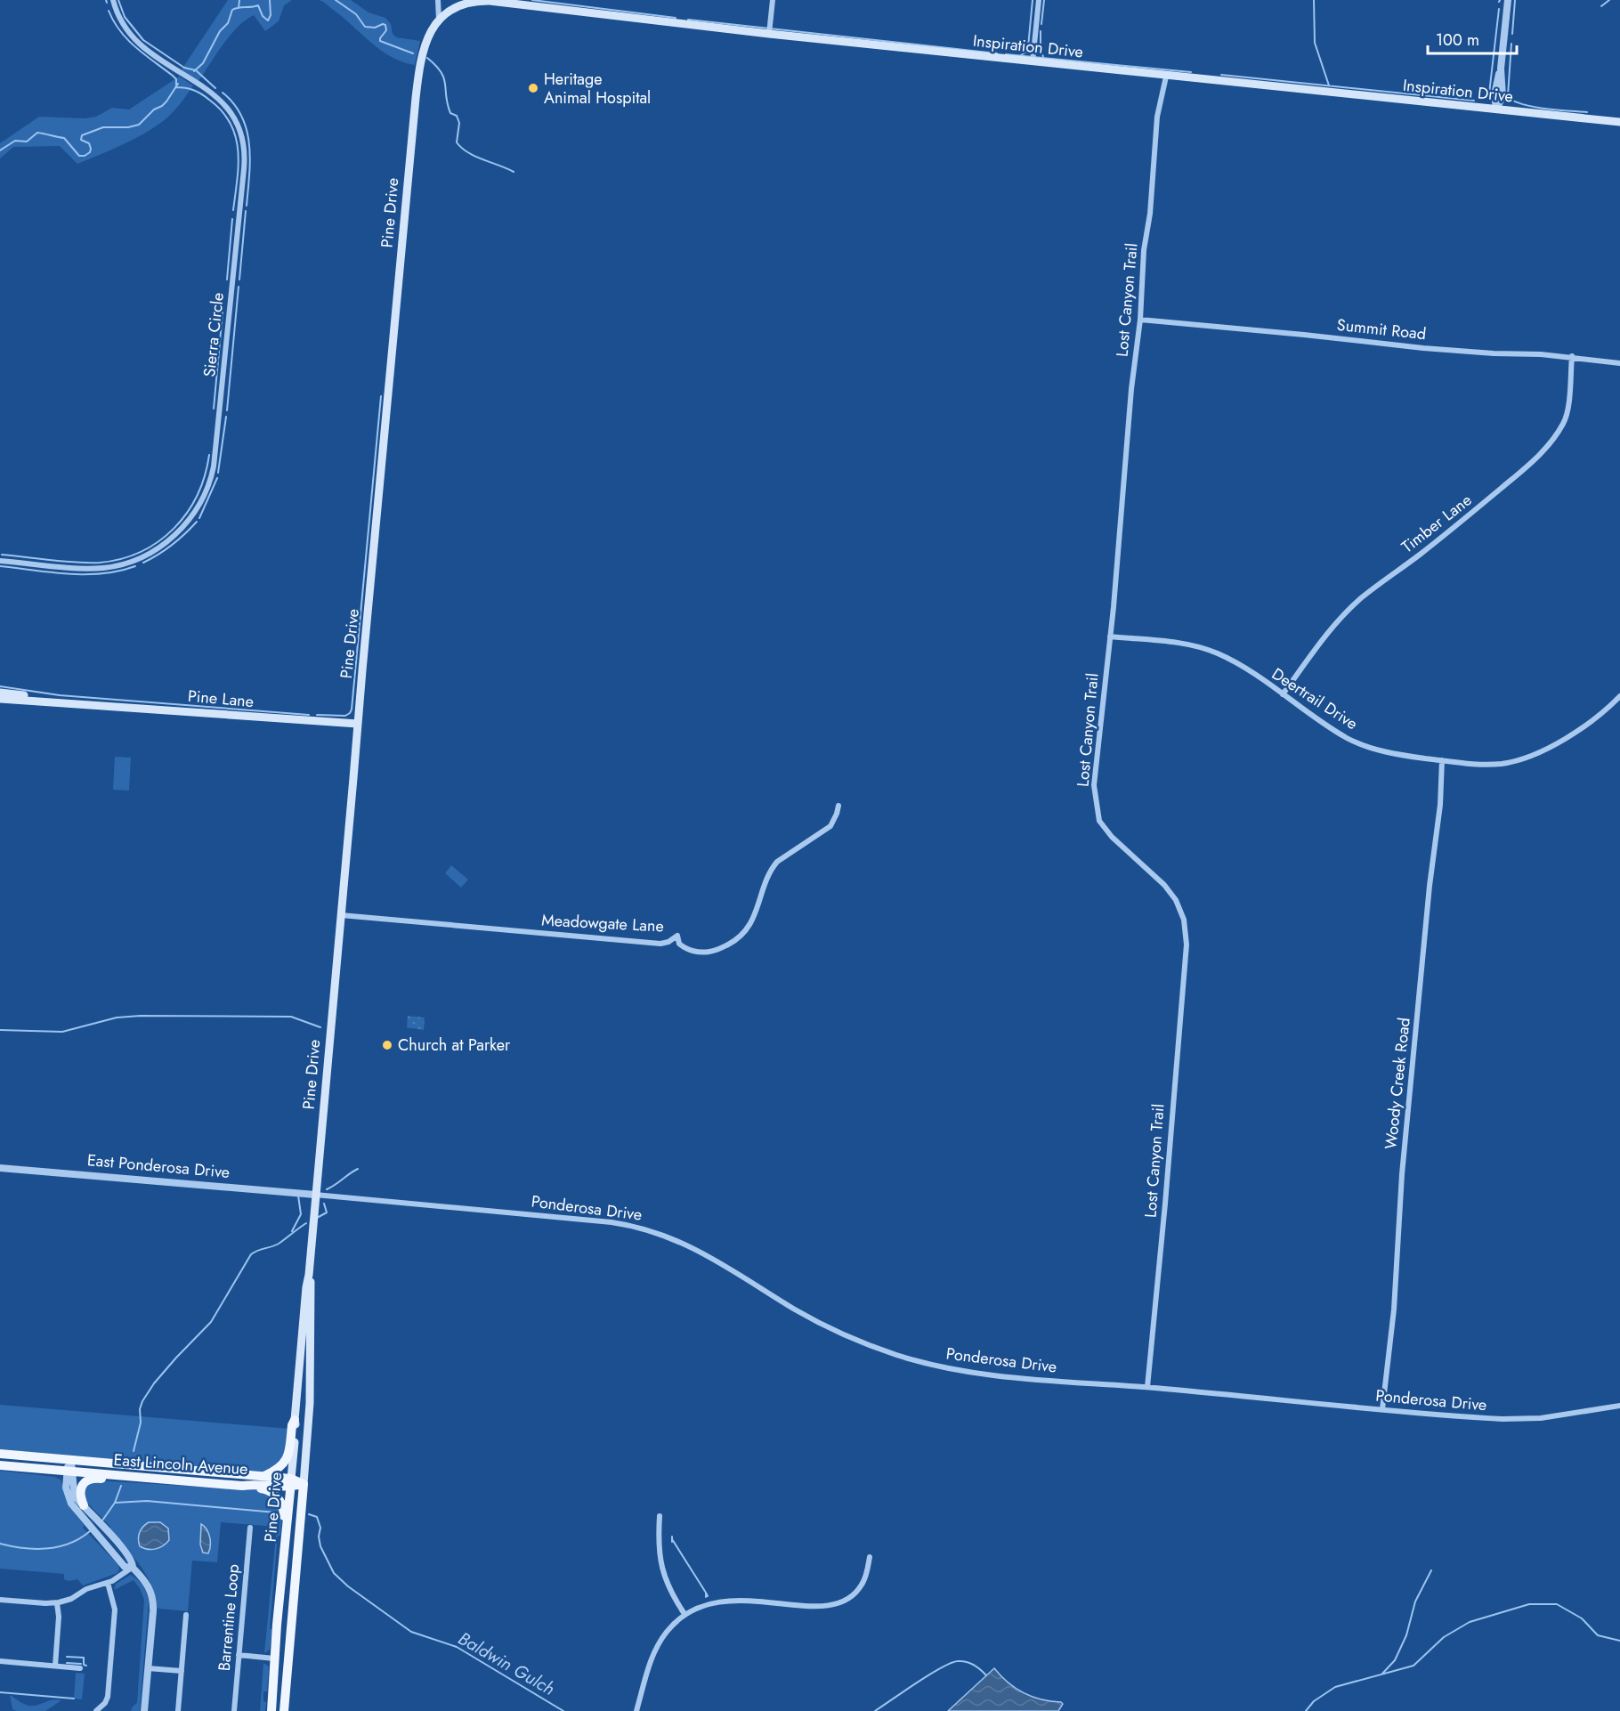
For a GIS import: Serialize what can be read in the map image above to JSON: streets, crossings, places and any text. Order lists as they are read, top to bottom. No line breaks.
{"streets":{"main road":["Inspiration Drive","Pine Drive","Pine Lane","East Lincoln Avenue"],"street":["Lost Canyon Trail","Summit Road","Sierra Circle","Timber Lane","Deertrail Drive","Meadowgate Lane","Woody Creek Road","East Ponderosa Drive","Ponderosa Drive","Barrentine Loop"]},"crossings":[["Inspiration Drive","Pine Drive"],["Inspiration Drive","Lost Canyon Trail"],["Pine Drive","Pine Lane"],["Pine Drive","Meadowgate Lane"],["Pine Drive","East Ponderosa Drive"],["Pine Drive","Ponderosa Drive"],["Pine Drive","East Lincoln Avenue"],["Lost Canyon Trail","Summit Road"],["Lost Canyon Trail","Deertrail Drive"],["Lost Canyon Trail","Ponderosa Drive"],["Summit Road","Timber Lane"],["Timber Lane","Deertrail Drive"],["Deertrail Drive","Woody Creek Road"],["Woody Creek Road","Ponderosa Drive"],["East Ponderosa Drive","Ponderosa Drive"]],"water":["Baldwin Gulch"],"places":["Heritage Animal Hospital","Church at Parker"],"scale_bar":"100 m"}
